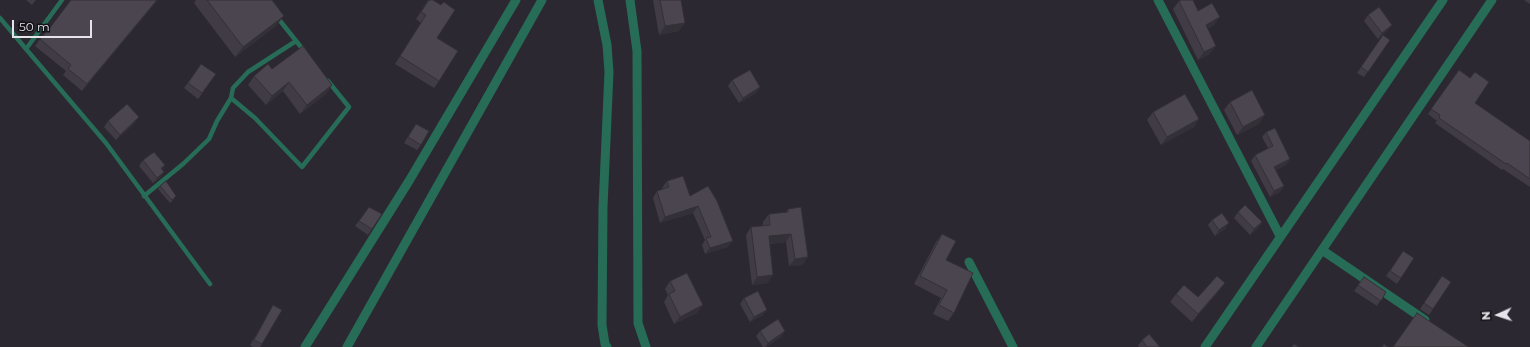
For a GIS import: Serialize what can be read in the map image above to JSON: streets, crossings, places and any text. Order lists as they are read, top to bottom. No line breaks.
{"scale_bar":"50 m","north":"left"}
